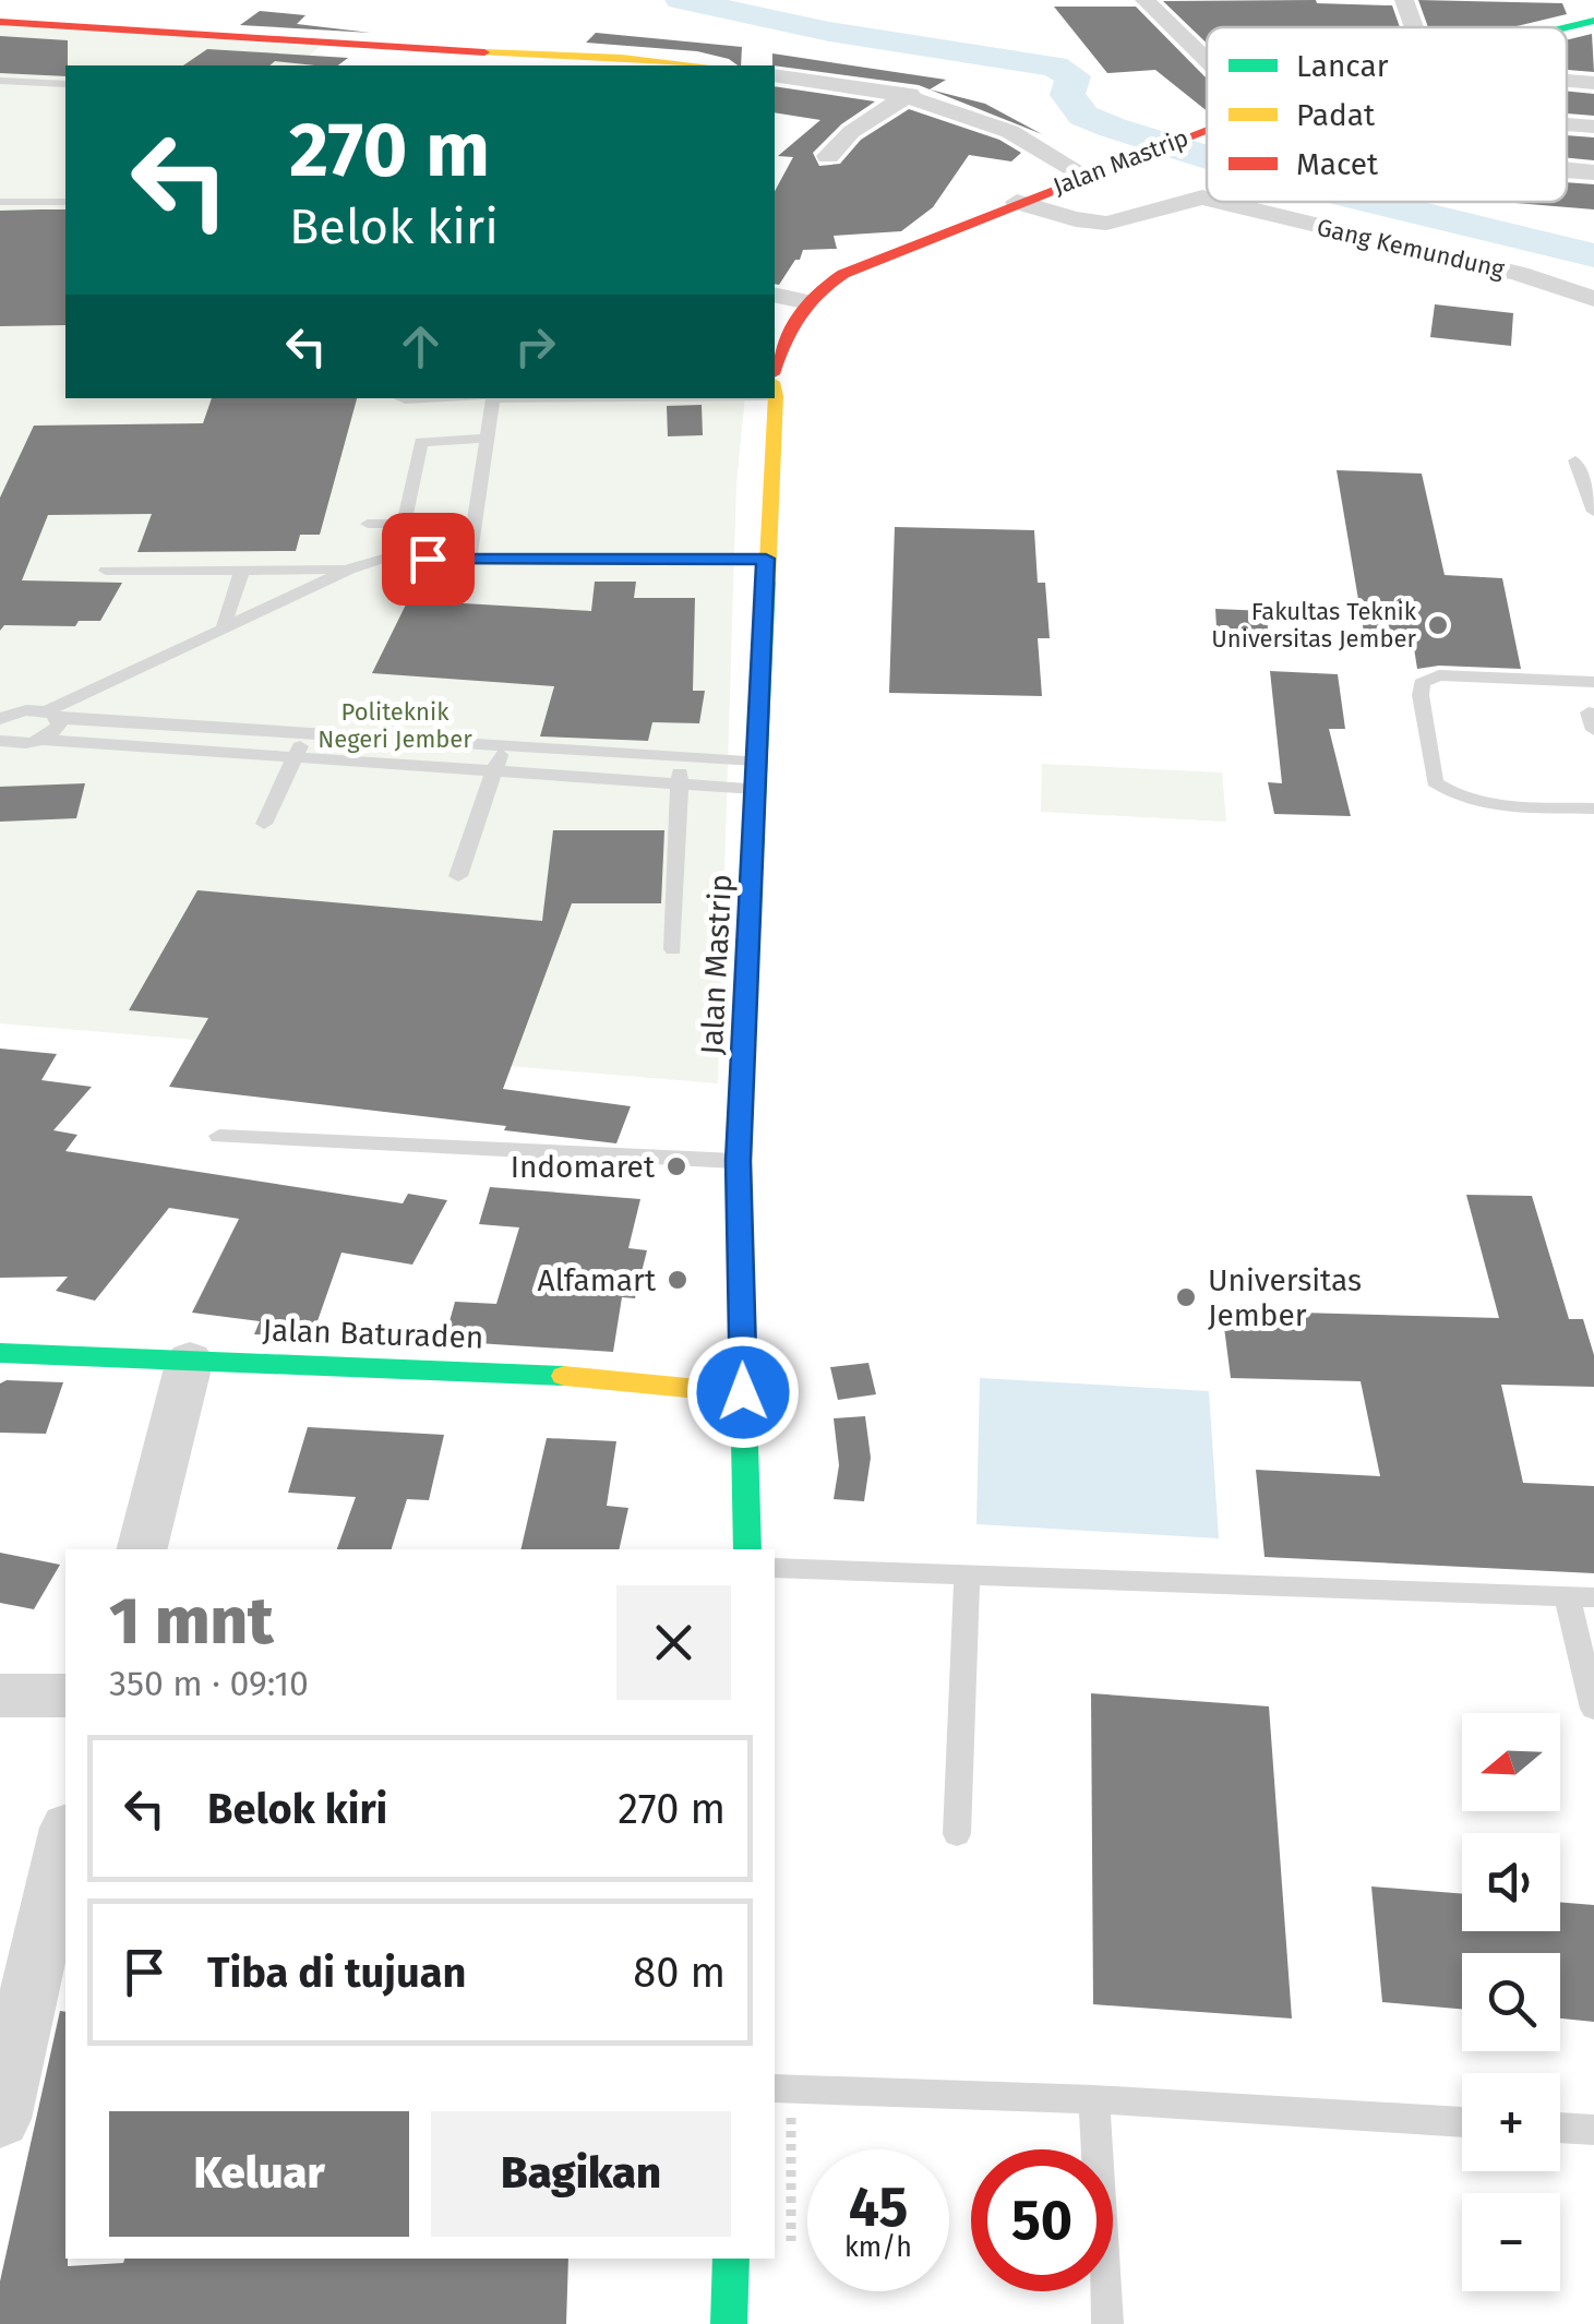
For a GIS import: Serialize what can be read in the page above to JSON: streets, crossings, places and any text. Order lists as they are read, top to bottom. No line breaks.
{"streets":{"main road":["Jalan Mastrip","Jalan Baturaden"],"street":["Gang Kemundung"]},"crossings":[["Jalan Mastrip","Gang Kemundung"],["Jalan Mastrip","Jalan Baturaden"]],"parks":["Politeknik Negeri Jember"],"places":["Fakultas Teknik Universitas Jember","Indomaret","Alfamart","Universitas Jember"],"legend":["Lancar","Padat","Macet"],"north":"left","page":{"turn":["270 m","Belok kiri"],"heading":["1 mnt","350 m · 09:10"],"map_buttons":["+","−"],"list":[{"name":"Belok kiri","value":"270 m"},{"name":"Tiba di tujuan","value":"80 m"}],"buttons":["Keluar","Bagikan"],"speed":"45 km/h","limit":"50"}}
